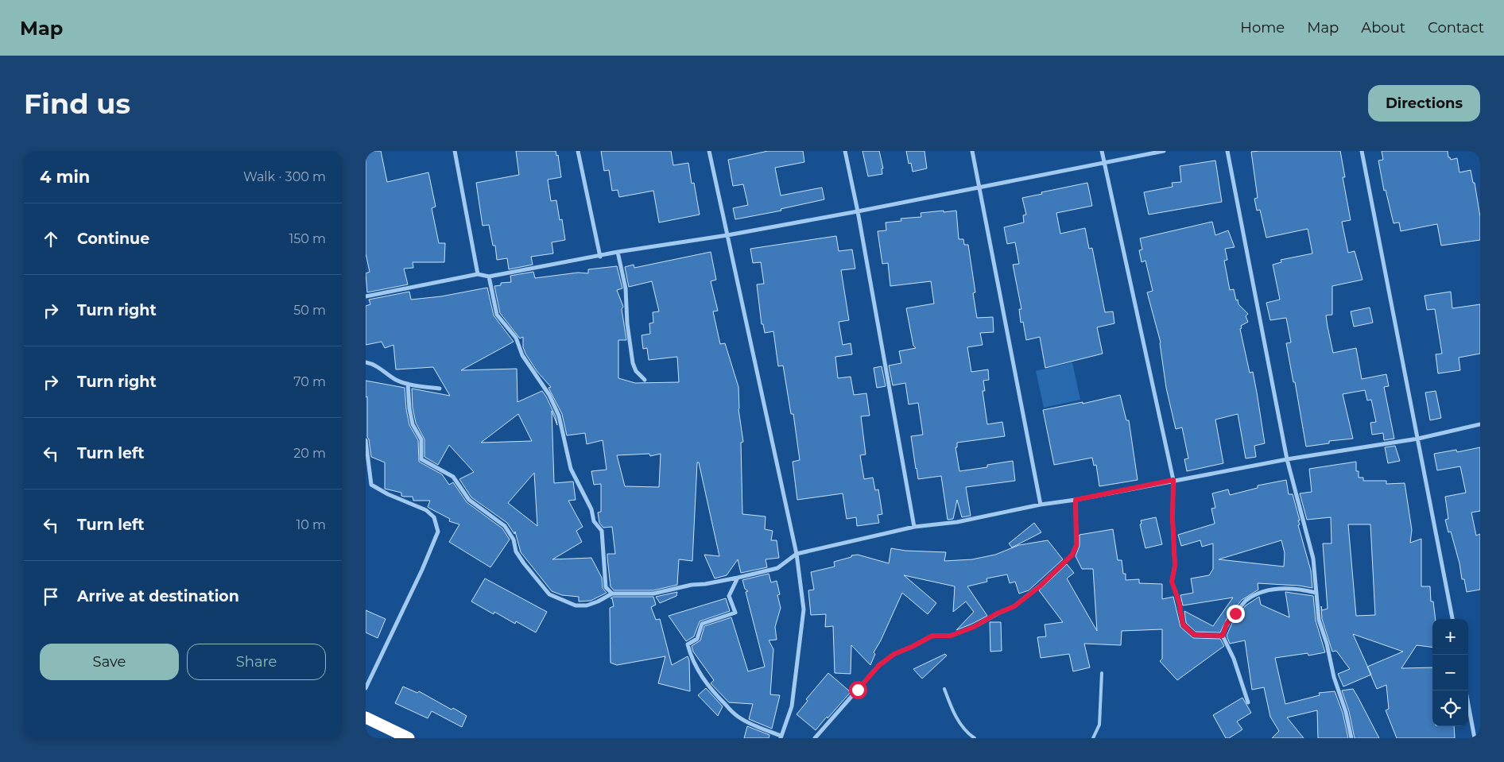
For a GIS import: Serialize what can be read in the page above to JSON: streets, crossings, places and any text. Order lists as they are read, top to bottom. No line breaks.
{"page":{"header":"Map","nav":["Home","Map","About","Contact"],"buttons":["Directions",["Save","Share"]],"title":"Find us","heading":["4 min","Walk · 300 m"],"list":[["Continue","150 m"],["Turn right","50 m"],["Turn right","70 m"],["Turn left","20 m"],["Turn left","10 m"],"Arrive at destination"],"map_buttons":["+","−"]}}
